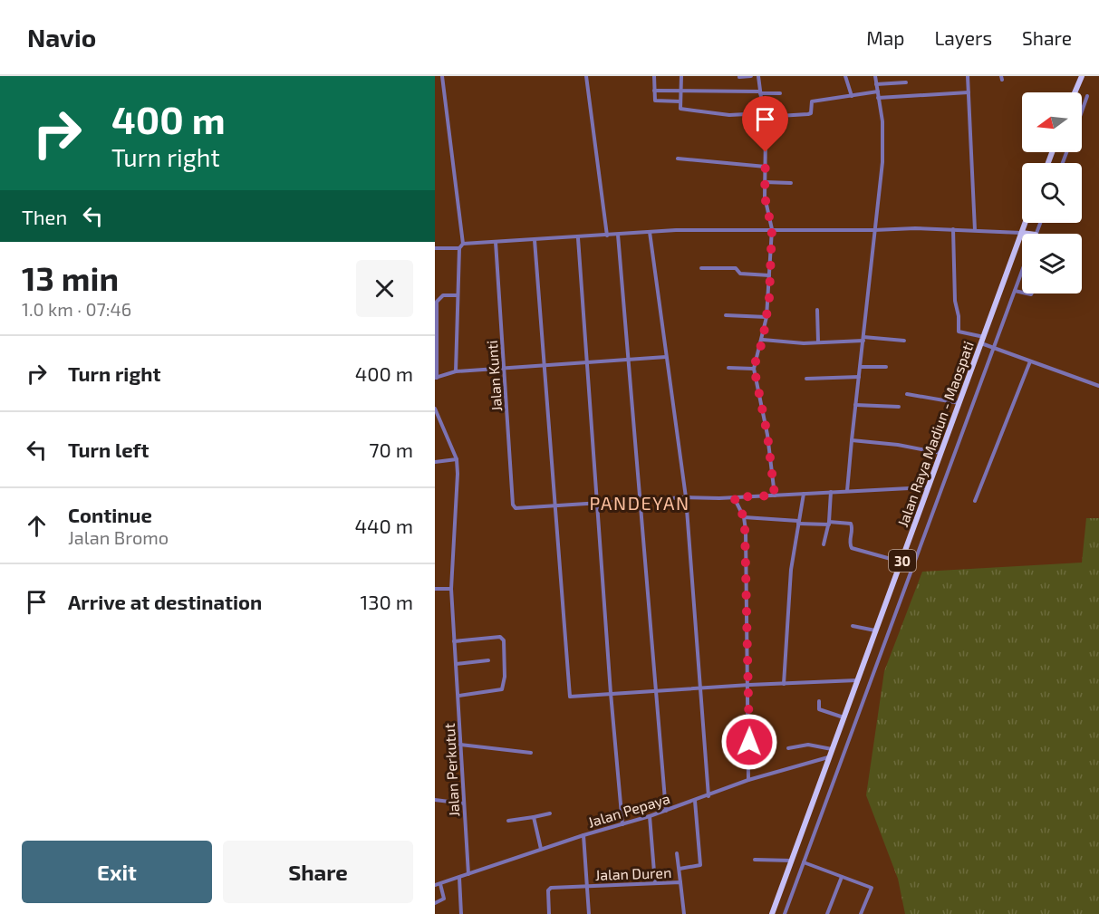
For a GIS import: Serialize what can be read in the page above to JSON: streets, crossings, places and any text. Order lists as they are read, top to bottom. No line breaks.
{"streets":{"highway":["Jalan Raya Madiun - Maospati","30"],"street":["Jalan Kunti","Jalan Perkutut","Jalan Pepaya","Jalan Duren"]},"crossings":[["Jalan Raya Madiun - Maospati","Jalan Pepaya"],["Jalan Perkutut","Jalan Pepaya"]],"districts":["PANDEYAN"],"north":"left","page":{"header":"Navio","nav":["Map","Layers","Share"],"turn":["400 m","Turn right"],"then":"Then","heading":["13 min","1.0 km · 07:46"],"list":[{"name":"Turn right","value":"400 m"},{"name":"Turn left","value":"70 m"},{"name":"Continue","note":"Jalan Bromo","value":"440 m"},{"name":"Arrive at destination","value":"130 m"}],"buttons":["Exit","Share"]}}
